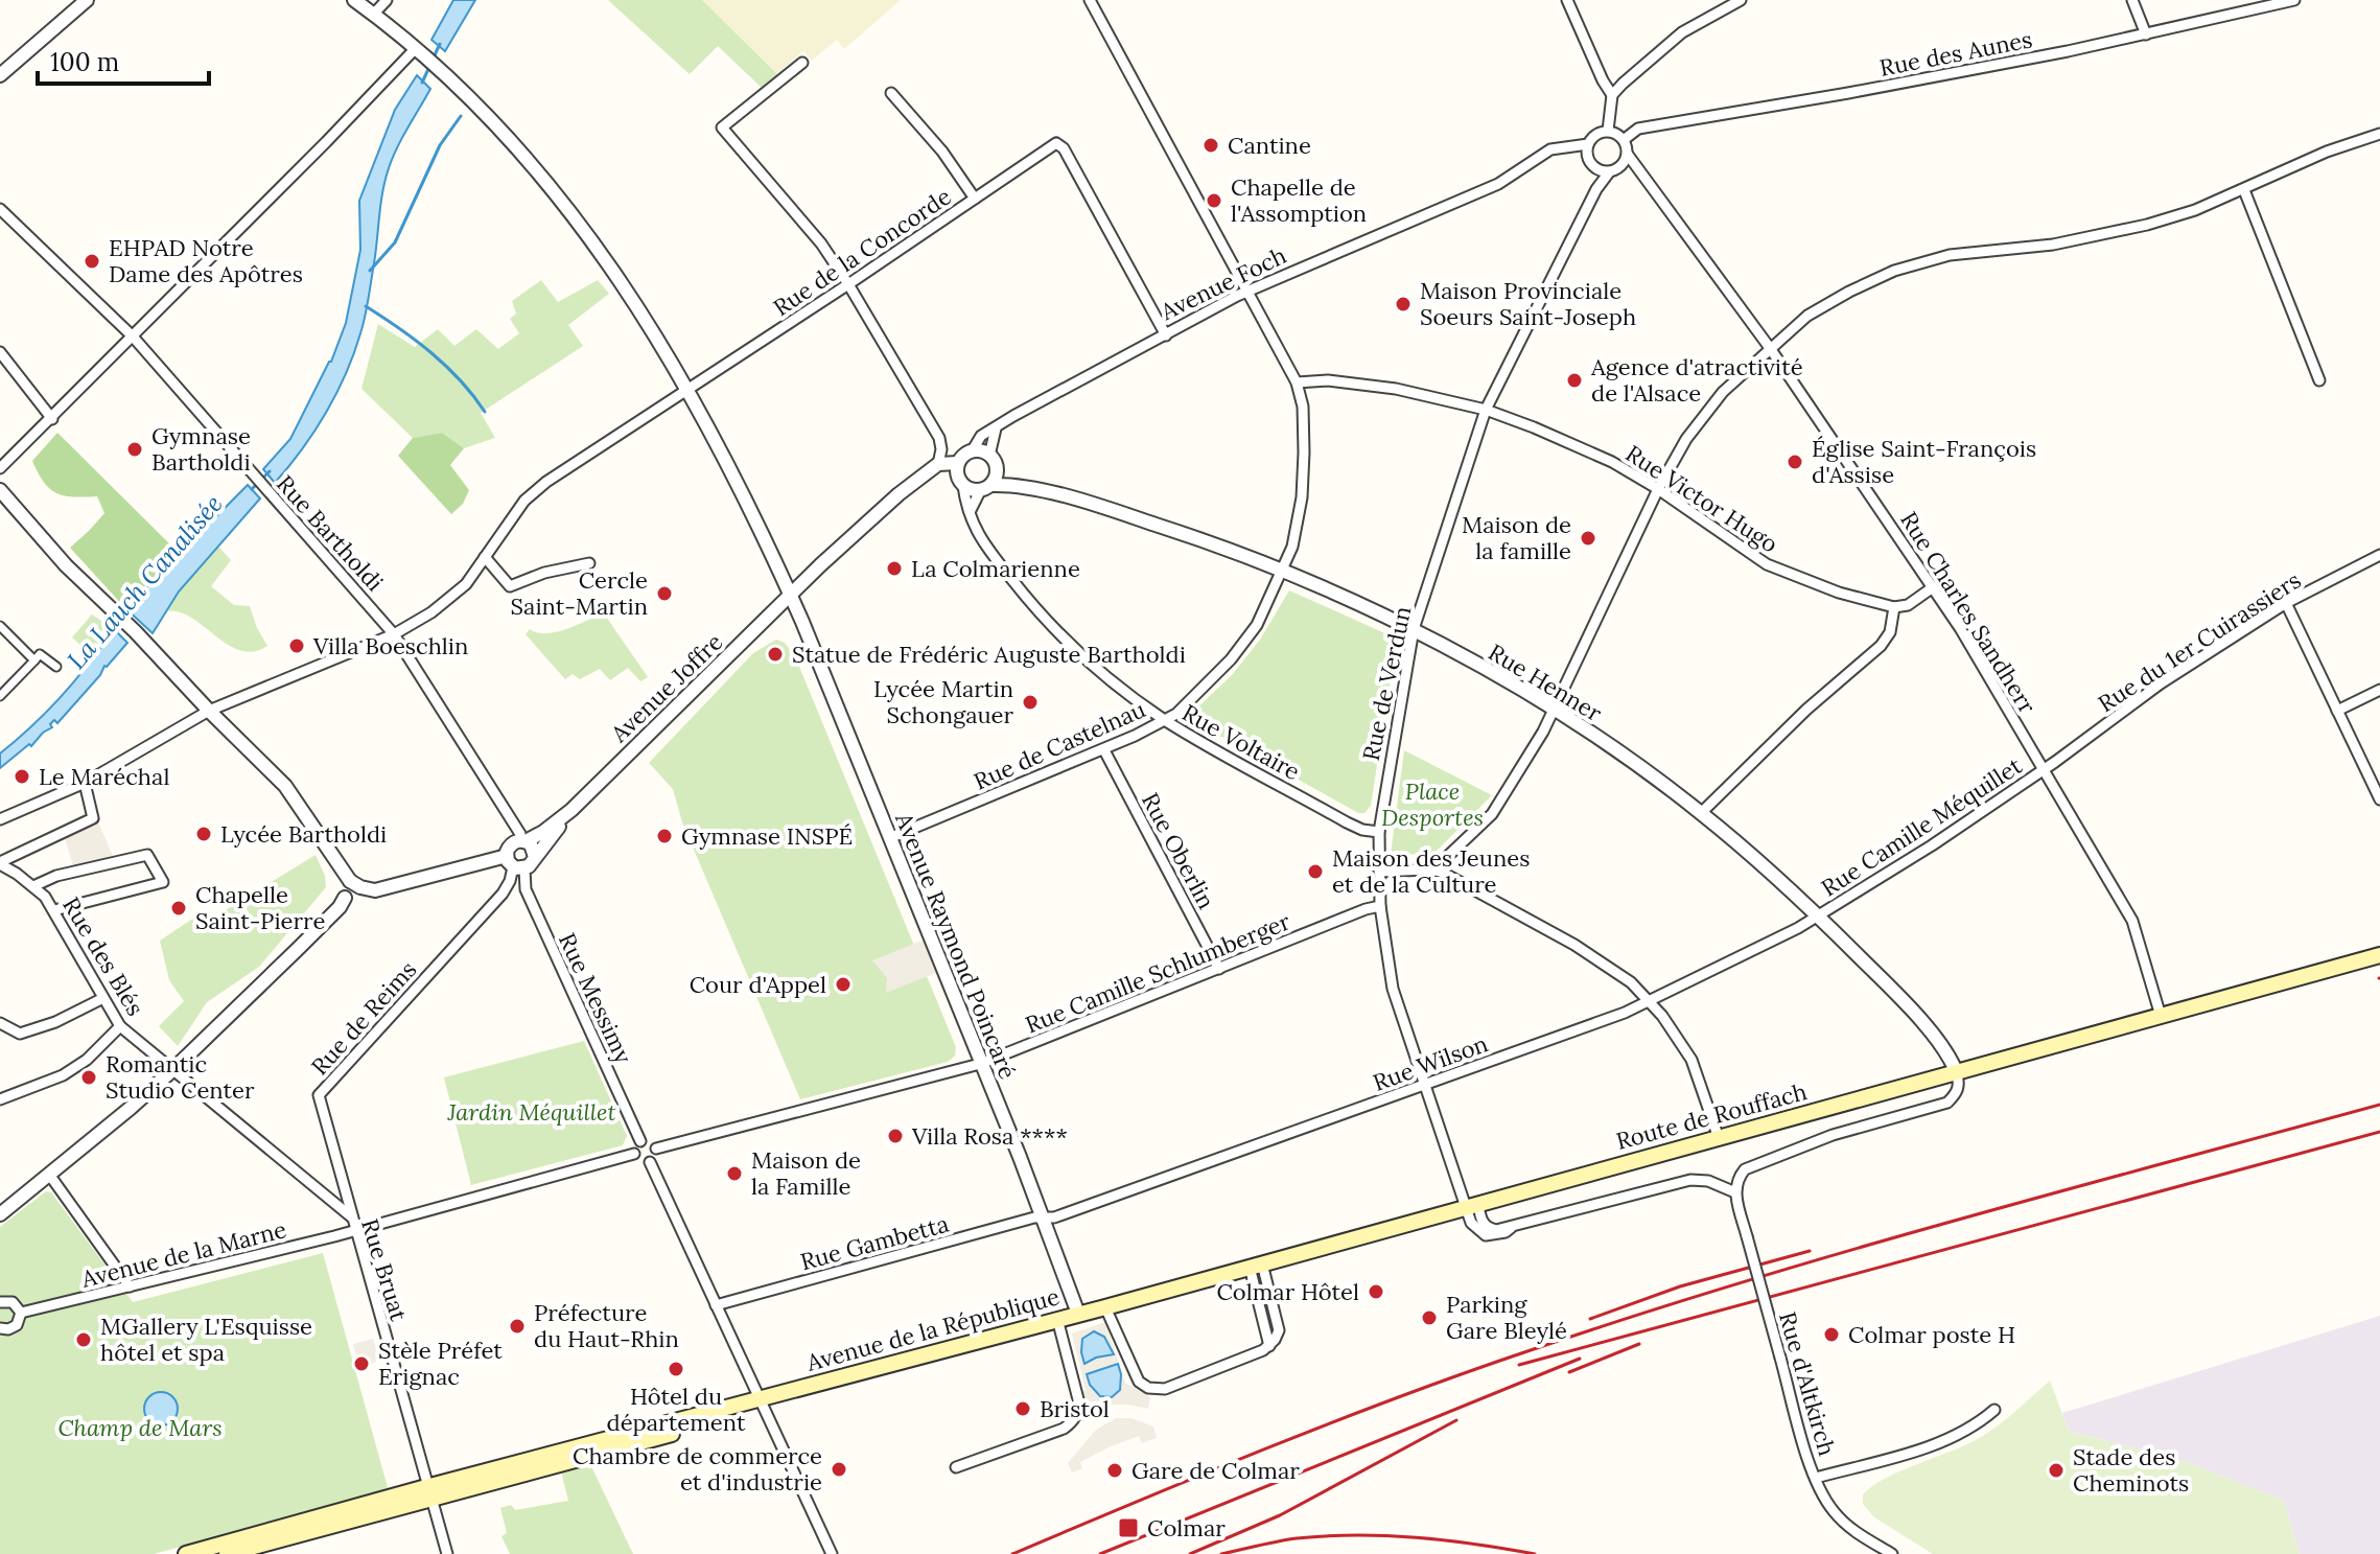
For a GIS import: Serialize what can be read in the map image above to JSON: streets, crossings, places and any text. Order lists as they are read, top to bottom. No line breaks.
{"streets":{"main road":["Route de Rouffach","Avenue de la République"],"street":["Rue des Aunes","Rue de la Concorde","Avenue Foch","Rue Victor Hugo","Rue Bartholdi","Rue Charles Sandherr","Rue du 1er Cuirassiers","Rue Henner","Rue de Verdun","Avenue Joffre","Rue Voltaire","Rue de Castelnau","Rue Camille Méquillet","Rue Oberlin","Avenue Raymond Poincaré","Rue des Blés","Rue Camille Schlumberger","Rue Messimy","Rue de Reims","Rue Wilson","Rue Gambetta","Avenue de la Marne","Rue Bruat","Rue d'Altkirch"]},"crossings":[["Rue des Aunes","Avenue Foch"],["Rue des Aunes","Rue Charles Sandherr"],["Rue des Aunes","Rue de Verdun"],["Rue de la Concorde","Avenue Foch"],["Rue de la Concorde","Rue Bartholdi"],["Rue de la Concorde","Avenue Raymond Poincaré"],["Avenue Foch","Rue Charles Sandherr"],["Avenue Foch","Rue Henner"],["Avenue Foch","Rue de Verdun"],["Avenue Foch","Rue Voltaire"],["Avenue Foch","Rue de Castelnau"],["Rue Victor Hugo","Rue de Verdun"],["Rue Victor Hugo","Rue de Castelnau"],["Rue Bartholdi","Avenue Joffre"],["Rue Bartholdi","Rue Messimy"],["Rue Bartholdi","Rue de Reims"],["Rue Charles Sandherr","Rue du 1er Cuirassiers"],["Rue Charles Sandherr","Rue de Verdun"],["Rue Charles Sandherr","Rue Camille Méquillet"],["Rue Charles Sandherr","Route de Rouffach"],["Rue du 1er Cuirassiers","Rue Camille Méquillet"],["Rue Henner","Rue de Verdun"],["Rue Henner","Rue Voltaire"],["Rue Henner","Rue de Castelnau"],["Rue Henner","Rue Camille Méquillet"],["Rue Henner","Rue Wilson"],["Rue Henner","Route de Rouffach"],["Rue de Verdun","Rue Voltaire"],["Rue de Verdun","Rue Camille Schlumberger"],["Rue de Verdun","Rue Wilson"],["Rue de Verdun","Route de Rouffach"],["Avenue Joffre","Avenue Raymond Poincaré"],["Avenue Joffre","Rue Messimy"],["Avenue Joffre","Rue de Reims"],["Rue Voltaire","Rue de Castelnau"],["Rue de Castelnau","Rue Oberlin"],["Rue de Castelnau","Avenue Raymond Poincaré"],["Rue Camille Méquillet","Rue Wilson"],["Rue Oberlin","Rue Camille Schlumberger"],["Avenue Raymond Poincaré","Rue Camille Schlumberger"],["Avenue Raymond Poincaré","Rue Wilson"],["Avenue Raymond Poincaré","Route de Rouffach"],["Avenue Raymond Poincaré","Rue Gambetta"],["Avenue Raymond Poincaré","Avenue de la République"],["Rue des Blés","Rue Bruat"],["Rue Camille Schlumberger","Rue Messimy"],["Rue Messimy","Rue de Reims"],["Rue de Reims","Rue Bruat"],["Rue Wilson","Rue Gambetta"],["Route de Rouffach","Avenue de la République"],["Avenue de la Marne","Rue Bruat"],["Rue Bruat","Avenue de la République"]],"water":["La Lauch Canalisée"],"parks":["Place Desportes","Jardin Méquillet","Champ de Mars"],"places":{"other":["Cantine","Chapelle de l'Assomption","EHPAD Notre Dame des Apôtres","Maison Provinciale Soeurs Saint-Joseph","Agence d'atractivité de l'Alsace","Gymnase Bartholdi","Église Saint-François d'Assise","Maison de la famille","La Colmarienne","Cercle Saint-Martin","Villa Boeschlin","Statue de Frédéric Auguste Bartholdi","Lycée Martin Schongauer","Le Maréchal","Lycée Bartholdi","Gymnase INSPÉ","Maison des Jeunes et de la Culture","Chapelle Saint-Pierre","Cour d'Appel","Romantic Studio Center","Villa Rosa ****","Maison de la Famille","Colmar Hôtel","Parking Gare Bleylé","Préfecture du Haut-Rhin","Colmar poste H","MGallery L'Esquisse hôtel et spa","Stèle Préfet Erignac","Hôtel du département","Bristol","Chambre de commerce et d'industrie","Gare de Colmar","Stade des Cheminots"],"transit":["Colmar"]},"scale_bar":"100 m"}
